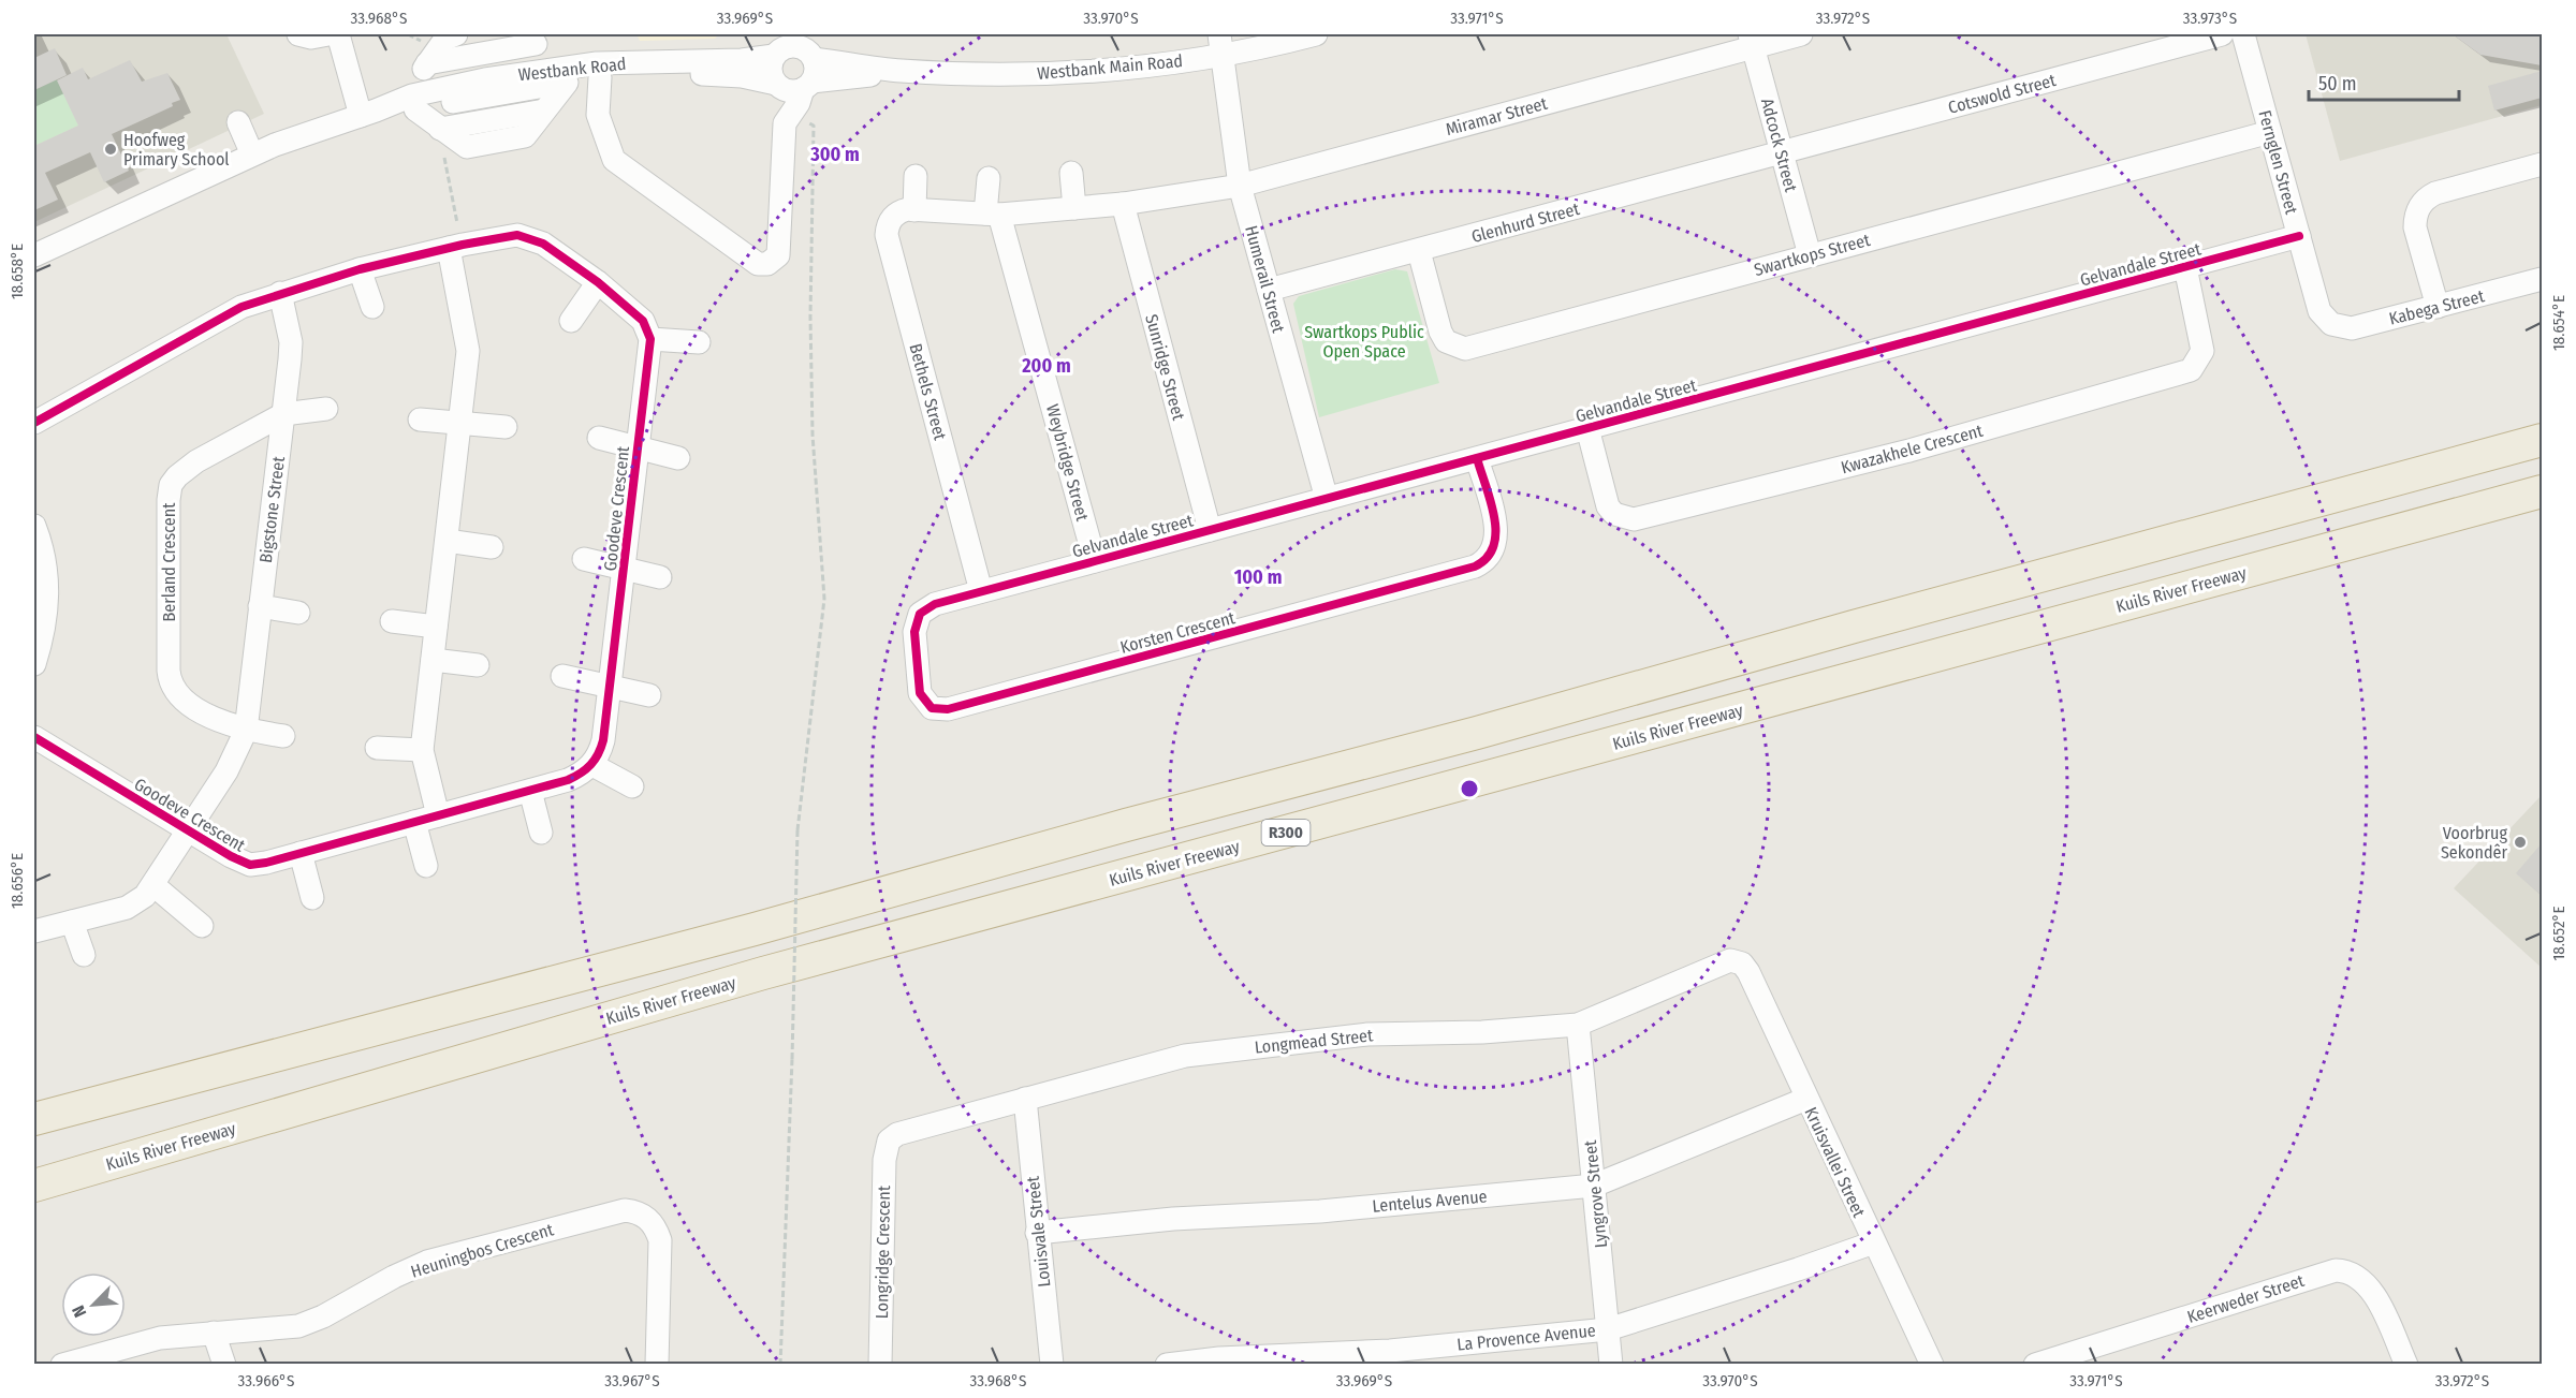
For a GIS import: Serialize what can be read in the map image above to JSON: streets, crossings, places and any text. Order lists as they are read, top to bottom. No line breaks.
{"streets":{"highway":["Kuils River Freeway","R300"],"street":["Westbank Main Road","Westbank Road","Cotswold Street","Miramar Street","Adcock Street","Fernglen Street","Glenhurd Street","Swartkops Street","Gelvandale Street","Humerail Street","Kabega Street","Sunridge Street","Bethels Street","Kwazakhele Crescent","Weybridge Street","Goodeve Crescent","Bigstone Street","Berland Crescent","Korsten Crescent","Longmead Street","Kruisvallei Street","Lyngrove Street","Lentelus Avenue","Louisvale Street","Heuningbos Crescent","Longridge Crescent","Keerweder Street","La Provence Avenue"]},"crossings":[["Westbank Main Road","Westbank Road"],["Westbank Main Road","Humerail Street"],["Cotswold Street","Adcock Street"],["Cotswold Street","Glenhurd Street"],["Miramar Street","Adcock Street"],["Miramar Street","Humerail Street"],["Adcock Street","Glenhurd Street"],["Adcock Street","Swartkops Street"],["Fernglen Street","Swartkops Street"],["Fernglen Street","Gelvandale Street"],["Fernglen Street","Kabega Street"],["Glenhurd Street","Swartkops Street"],["Glenhurd Street","Humerail Street"],["Gelvandale Street","Humerail Street"],["Gelvandale Street","Sunridge Street"],["Gelvandale Street","Bethels Street"],["Gelvandale Street","Kwazakhele Crescent"],["Gelvandale Street","Weybridge Street"],["Gelvandale Street","Korsten Crescent"],["Bethels Street","Korsten Crescent"],["Goodeve Crescent","Bigstone Street"],["Bigstone Street","Berland Crescent"],["Longmead Street","Kruisvallei Street"],["Longmead Street","Lyngrove Street"],["Longmead Street","Louisvale Street"],["Longmead Street","Longridge Crescent"],["Kruisvallei Street","Lentelus Avenue"],["Kruisvallei Street","La Provence Avenue"],["Lyngrove Street","Lentelus Avenue"],["Lyngrove Street","La Provence Avenue"],["Lentelus Avenue","Louisvale Street"]],"parks":["Swartkops Public Open Space"],"places":["Hoofweg Primary School","Voorbrug Sekondêr"],"scale_bar":"50 m","north":"bottom left","coordinates":["33.968°S","33.969°S","33.970°S","33.971°S","33.972°S","33.973°S","18.658°E","18.654°E","18.656°E","18.652°E","33.966°S","33.967°S"],"rings":["300 m","200 m","100 m"]}
